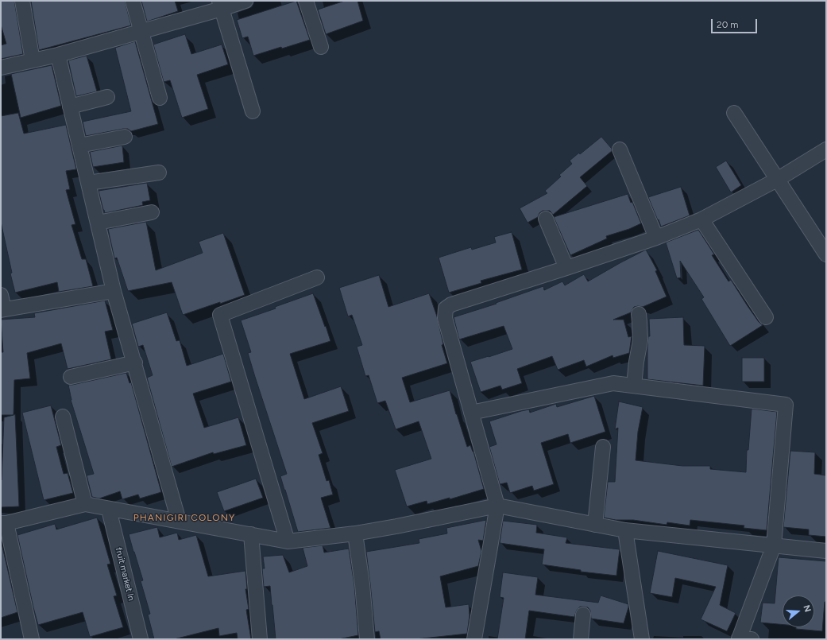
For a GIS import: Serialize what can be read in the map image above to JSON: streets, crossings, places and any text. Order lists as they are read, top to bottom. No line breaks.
{"streets":{"street":["fruit market ln"]},"districts":["PHANIGIRI COLONY"],"scale_bar":"20 m","north":"right"}
